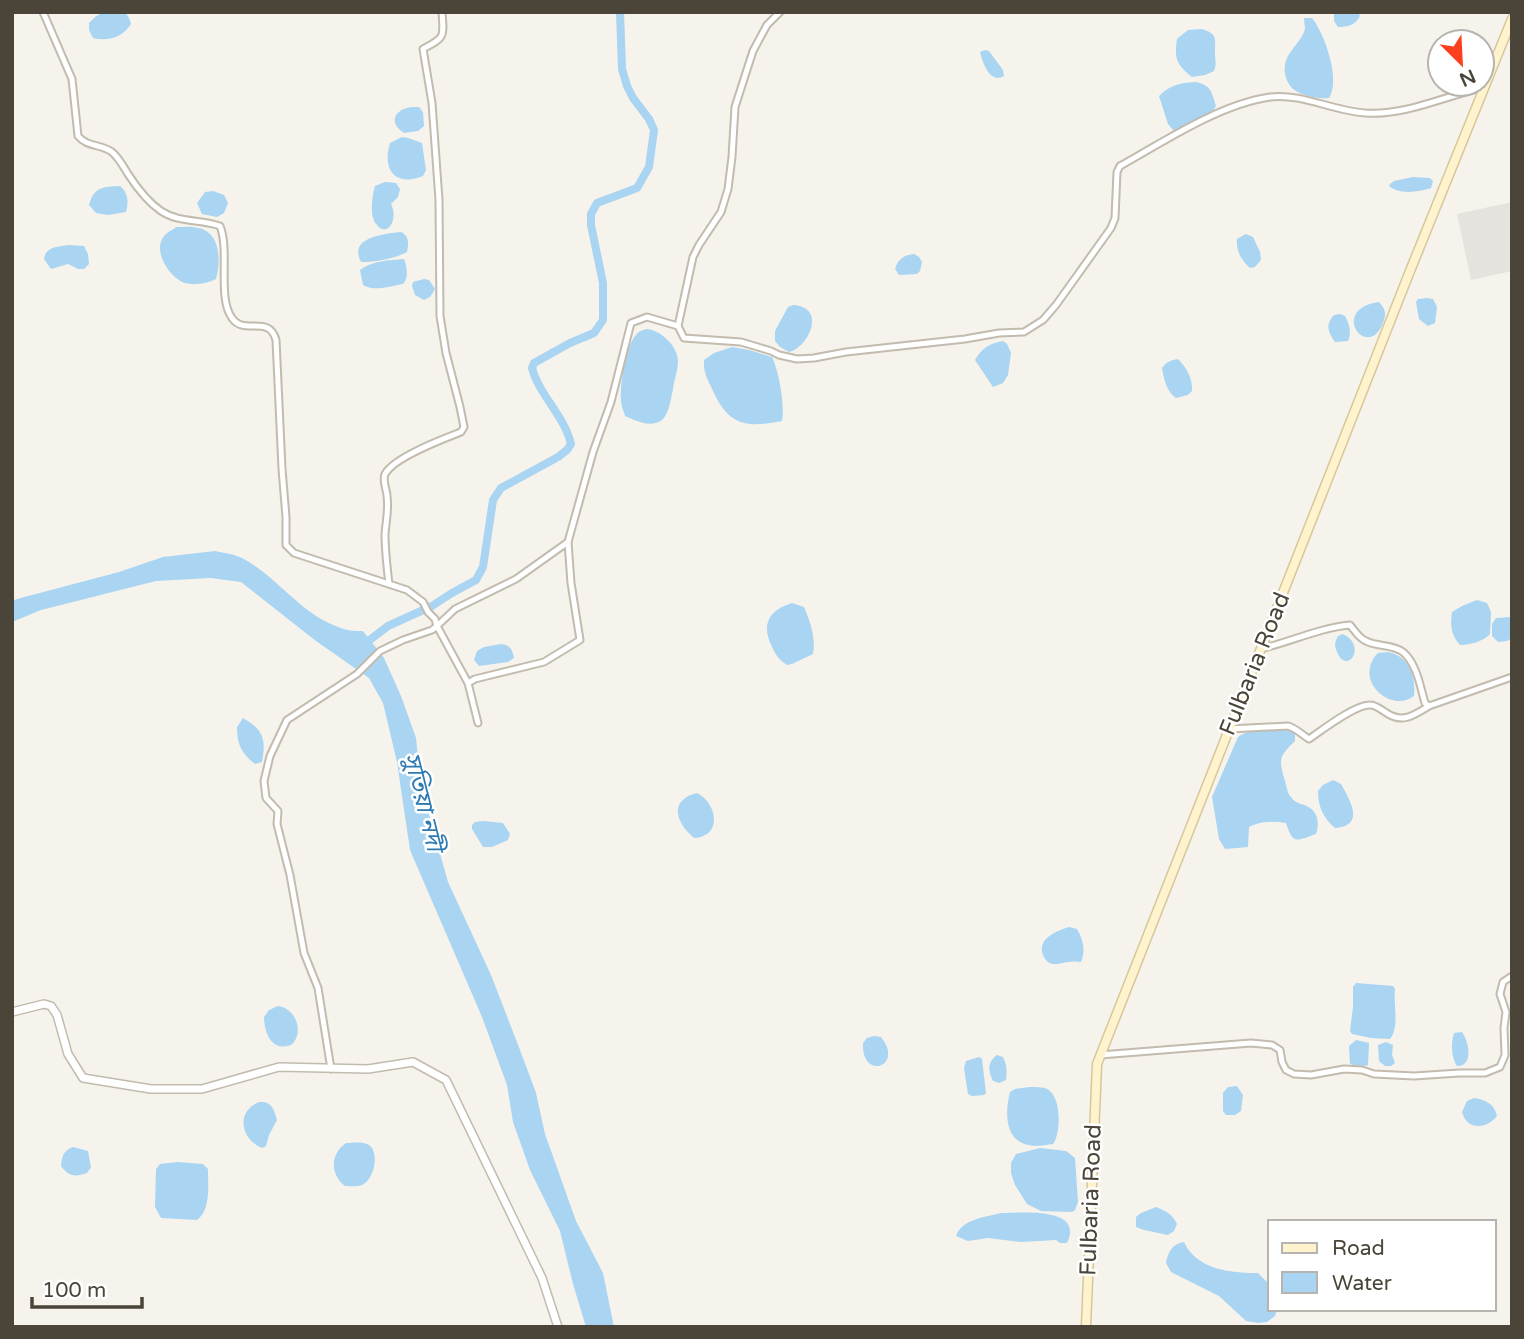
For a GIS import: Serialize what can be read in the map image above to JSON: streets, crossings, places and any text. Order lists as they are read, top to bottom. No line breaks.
{"streets":{"main road":["Fulbaria Road"]},"water":["সুতিয়া নদী"],"legend":["Road","Water"],"scale_bar":"100 m","north":"bottom right"}
